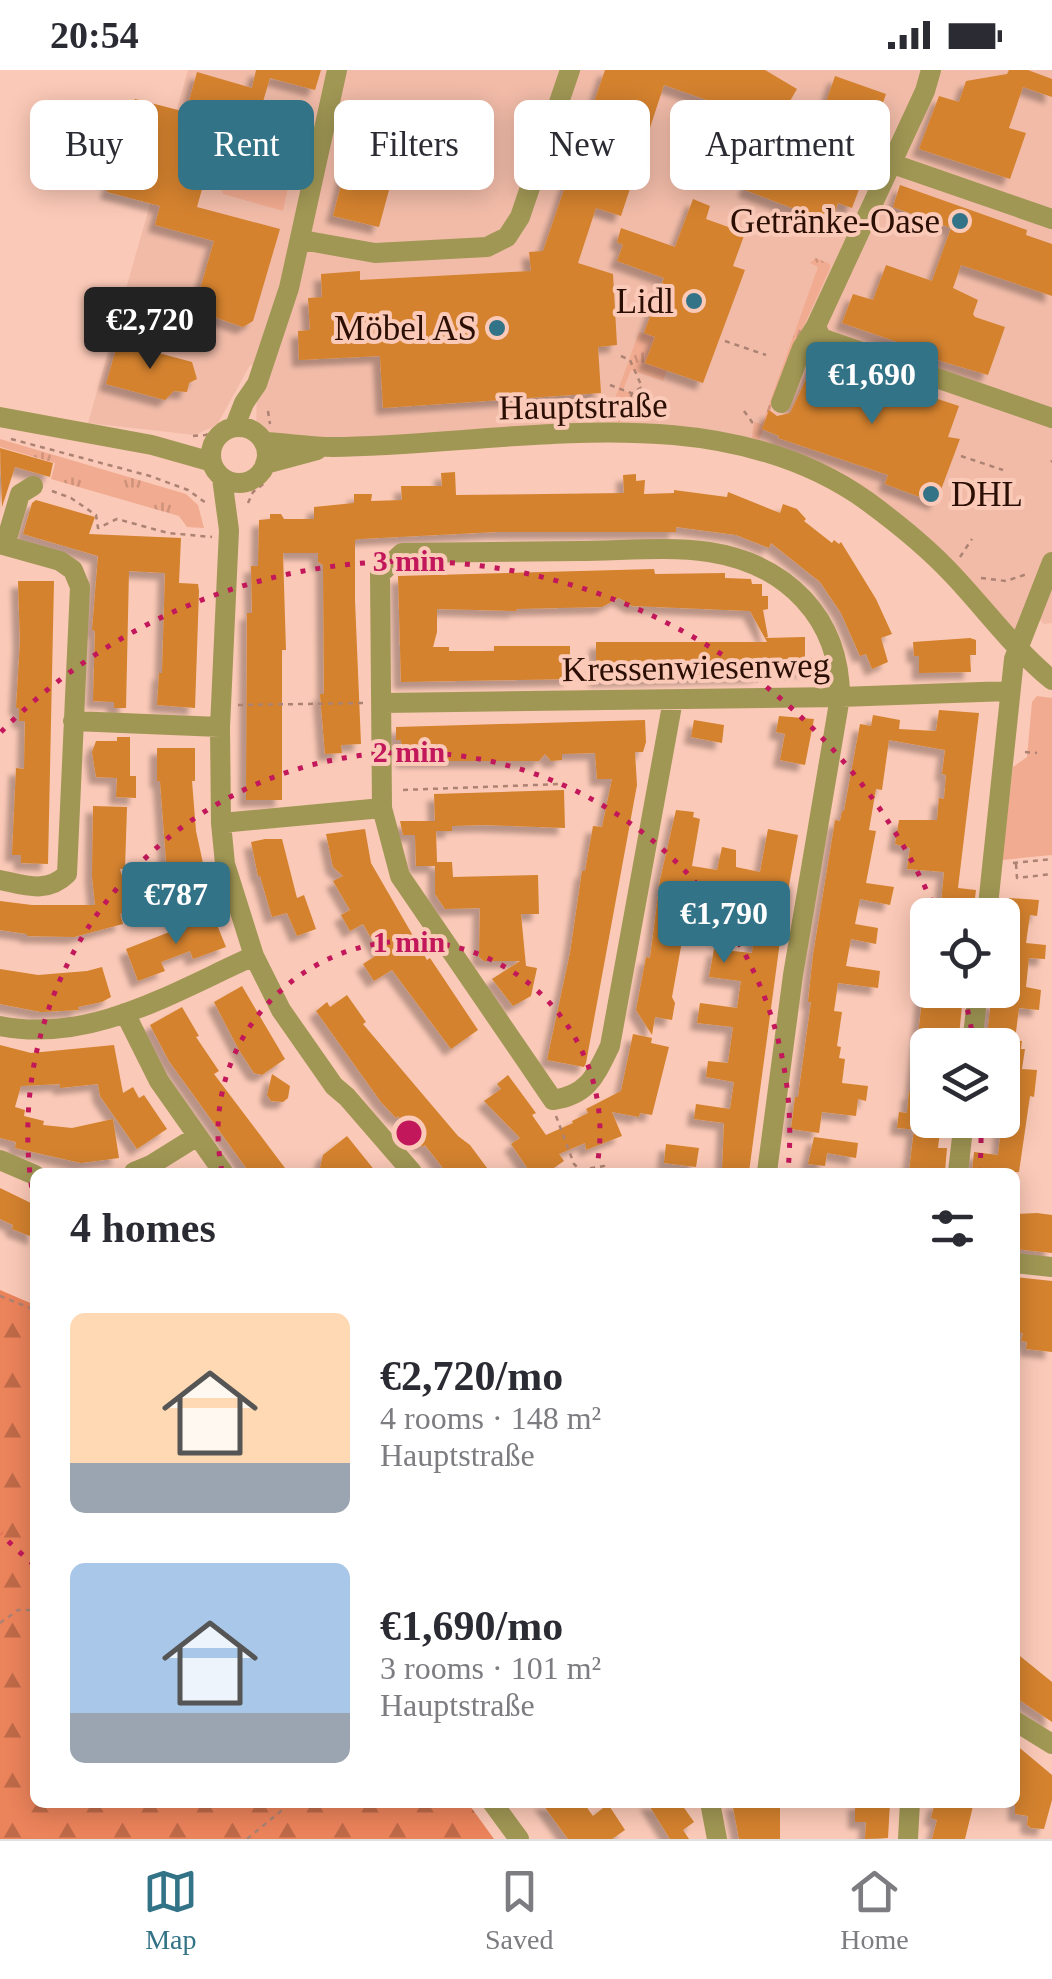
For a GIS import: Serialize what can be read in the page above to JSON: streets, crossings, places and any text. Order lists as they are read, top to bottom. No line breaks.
{"streets":{"street":["Hauptstraße","Kressenwiesenweg"]},"places":["Getränke-Oase","Lidl","Möbel AS","DHL"],"page":{"status":"20:54","chip":["Buy","Rent","Filters","New","Apartment"],"price":["€2,720","€1,690","€787","€1,790"],"heading":"4 homes","list":[{"name":"€2,720/mo","note":"4 rooms · 148 m² · Hauptstraße"},{"name":"€1,690/mo","note":"3 rooms · 101 m² · Hauptstraße"}],"tabs":["Map","Saved","Home"]},"rings":["3 min","2 min","1 min"]}
